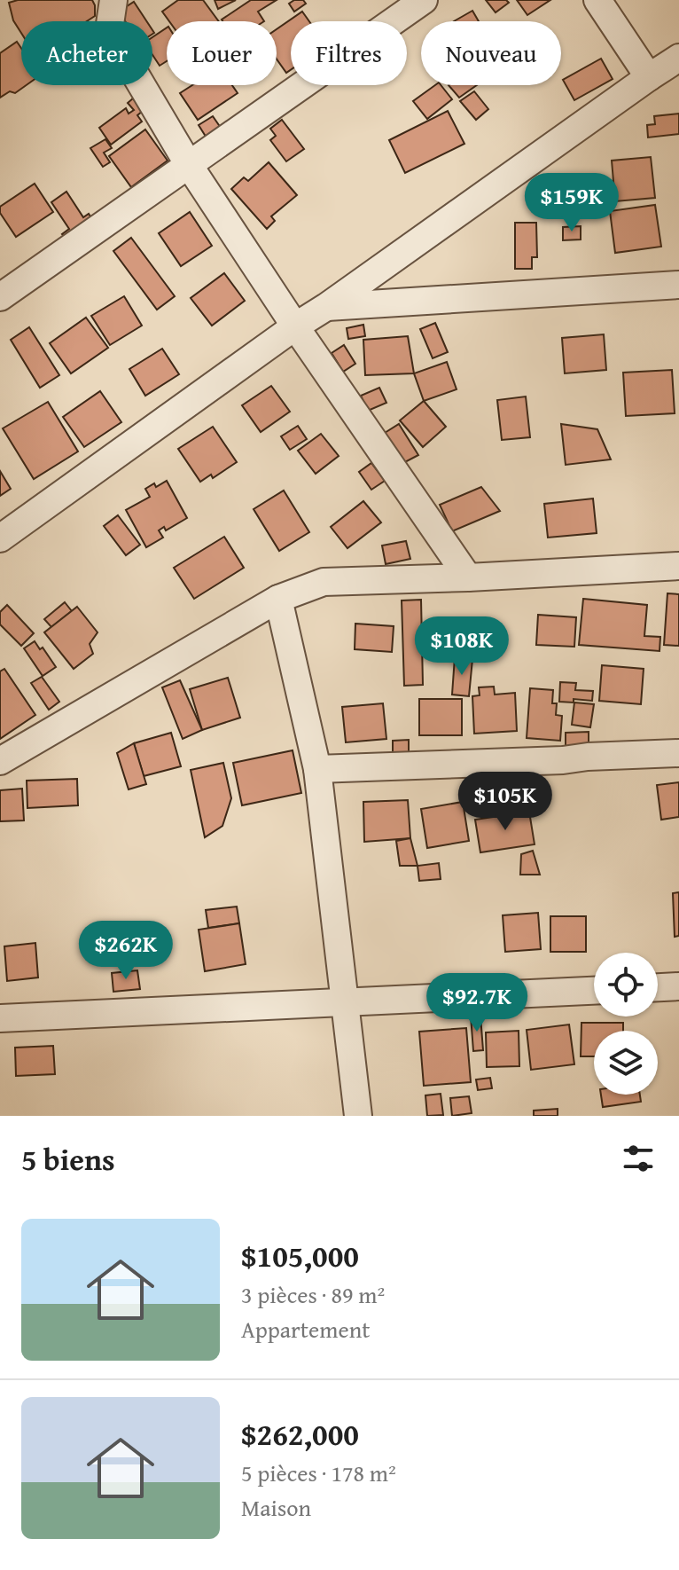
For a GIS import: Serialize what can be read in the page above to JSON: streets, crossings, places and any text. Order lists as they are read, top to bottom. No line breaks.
{"page":{"chip":["Acheter","Louer","Filtres","Nouveau"],"price":["$159K","$108K","$105K","$262K","$92.7K"],"heading":"5 biens","list":[{"name":"$105,000","note":"3 pièces · 89 m² · Appartement"},{"name":"$262,000","note":"5 pièces · 178 m² · Maison"}]}}
